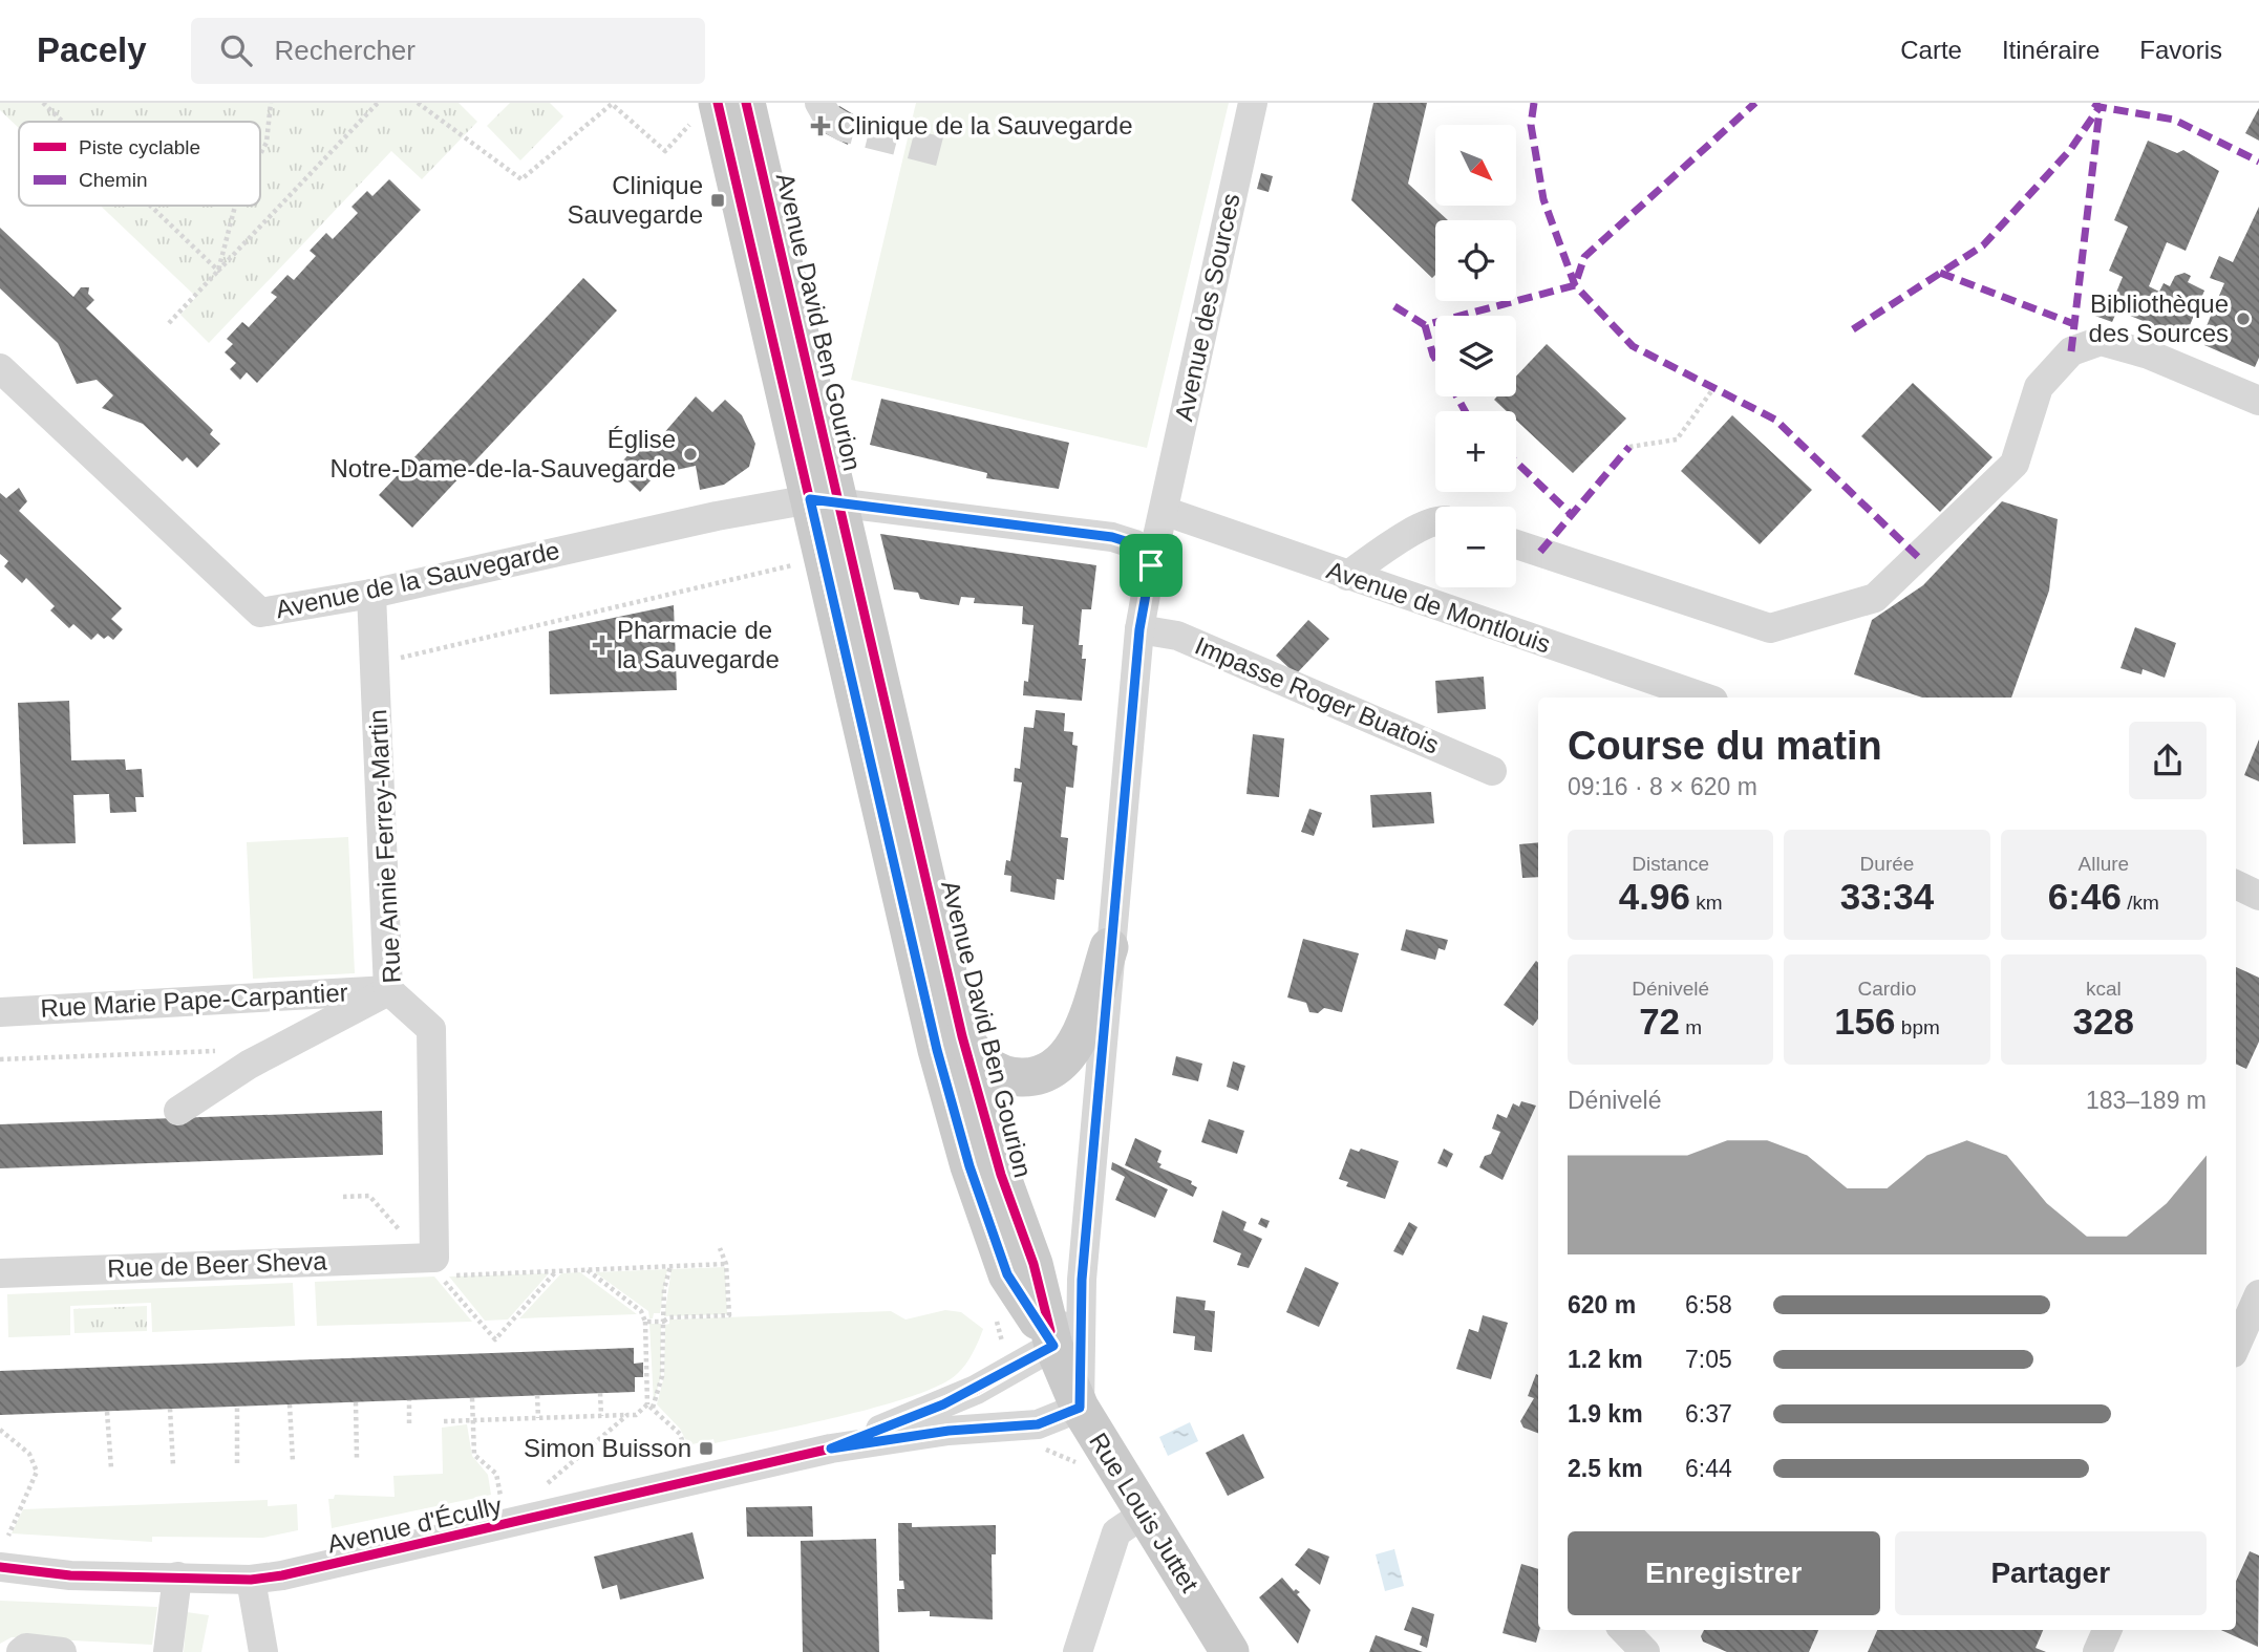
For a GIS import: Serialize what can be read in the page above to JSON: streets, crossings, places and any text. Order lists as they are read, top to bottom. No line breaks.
{"streets":{"main road":["Avenue David Ben Gourion","Rue Louis Juttet"],"street":["Avenue des Sources","Avenue de la Sauvegarde","Avenue de Montlouis","Impasse Roger Buatois","Rue Annie Ferrey-Martin","Rue Marie Pape-Carpantier","Rue de Beer Sheva","Avenue d'Écully"]},"crossings":[["Avenue des Sources","Avenue de Montlouis"],["Avenue des Sources","Rue Louis Juttet"],["Avenue David Ben Gourion","Avenue de la Sauvegarde"],["Avenue David Ben Gourion","Rue Louis Juttet"],["Avenue David Ben Gourion","Avenue d'Écully"],["Avenue de la Sauvegarde","Rue Annie Ferrey-Martin"],["Avenue de la Sauvegarde","Rue Louis Juttet"],["Avenue de Montlouis","Rue Louis Juttet"],["Impasse Roger Buatois","Rue Louis Juttet"],["Rue Annie Ferrey-Martin","Rue Marie Pape-Carpantier"],["Rue Annie Ferrey-Martin","Rue de Beer Sheva"],["Rue Louis Juttet","Avenue d'Écully"]],"places":{"health":["Clinique de la Sauvegarde","Pharmacie de la Sauvegarde"],"transit":["Clinique Sauvegarde","Simon Buisson"],"other":["Bibliothèque des Sources","Église Notre-Dame-de-la-Sauvegarde"]},"legend":["Piste cyclable","Chemin"],"north":"bottom right","page":{"header":"Pacely","search":"Rechercher","nav":["Carte","Itinéraire","Favoris"],"map_buttons":["+","−"],"heading":["Course du matin","09:16 · 8 × 620 m"],"stats":[["Distance","4.96 km"],["Durée","33:34"],["Allure","6:46 /km"],["Dénivelé","72 m"],["Cardio","156 bpm"],["kcal","328"]],"chart":["Dénivelé","183–189 m"],"list":[{"name":"620 m","note":"6:58"},{"name":"1.2 km","note":"7:05"},{"name":"1.9 km","note":"6:37"},{"name":"2.5 km","note":"6:44"}],"buttons":["Enregistrer","Partager"]}}
